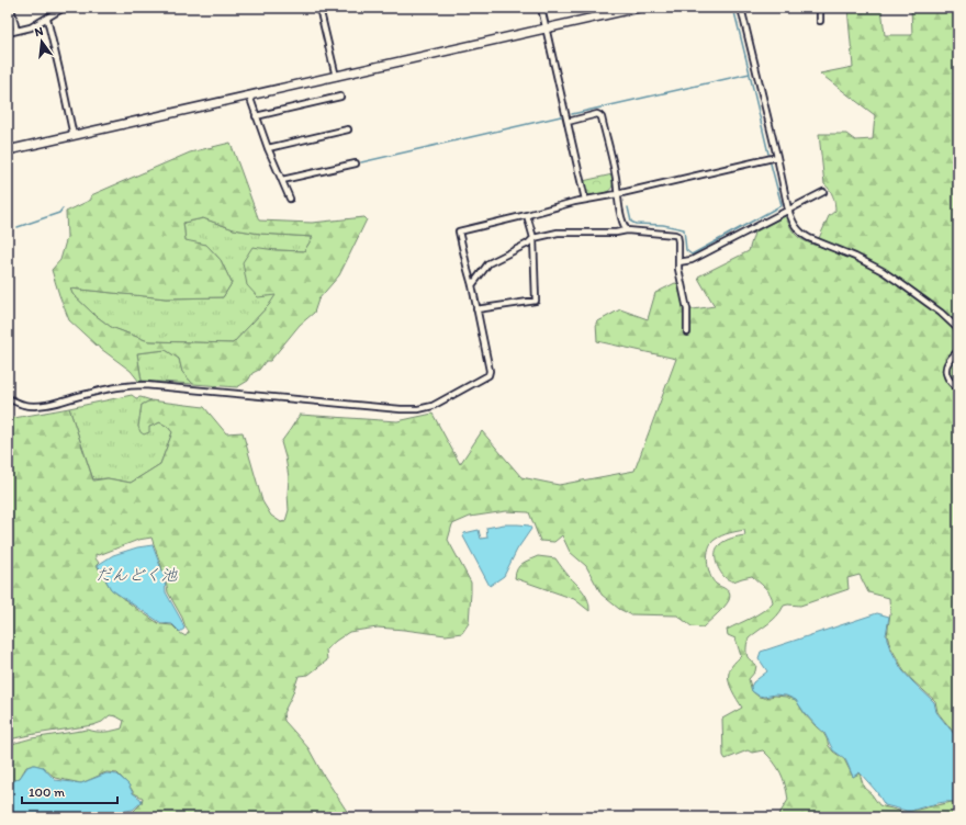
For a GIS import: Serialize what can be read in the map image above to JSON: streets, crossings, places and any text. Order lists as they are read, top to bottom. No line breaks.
{"water":["だんどく池"],"scale_bar":"100 m","north":"top"}
